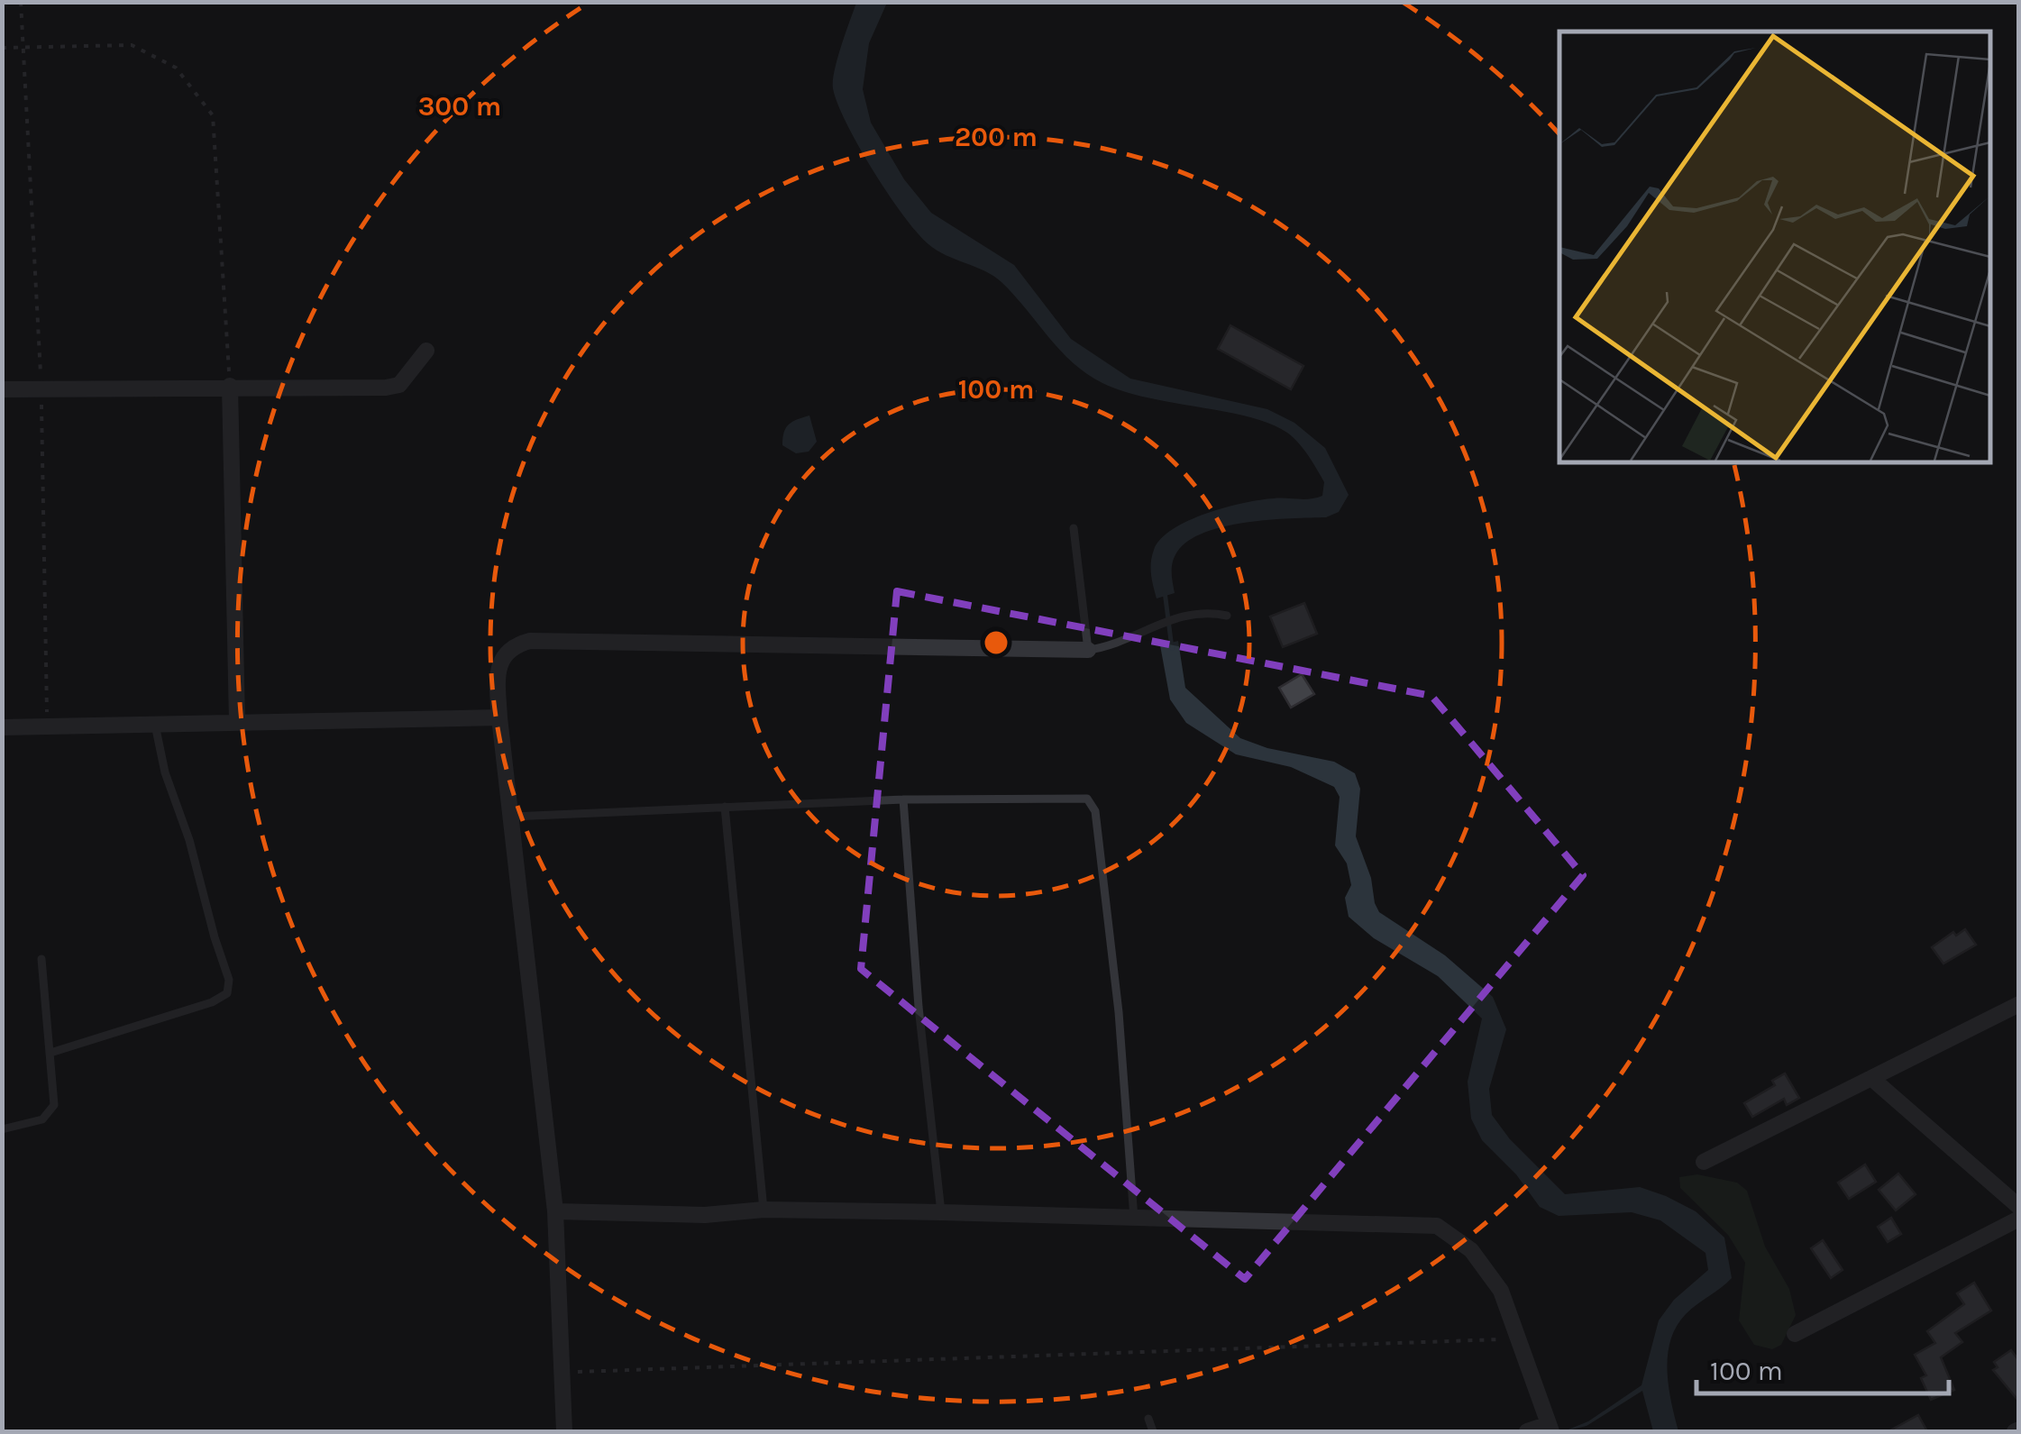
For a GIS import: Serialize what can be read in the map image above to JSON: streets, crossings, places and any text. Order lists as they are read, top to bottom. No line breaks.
{"scale_bar":"100 m","rings":["300 m","200 m","100 m"]}
